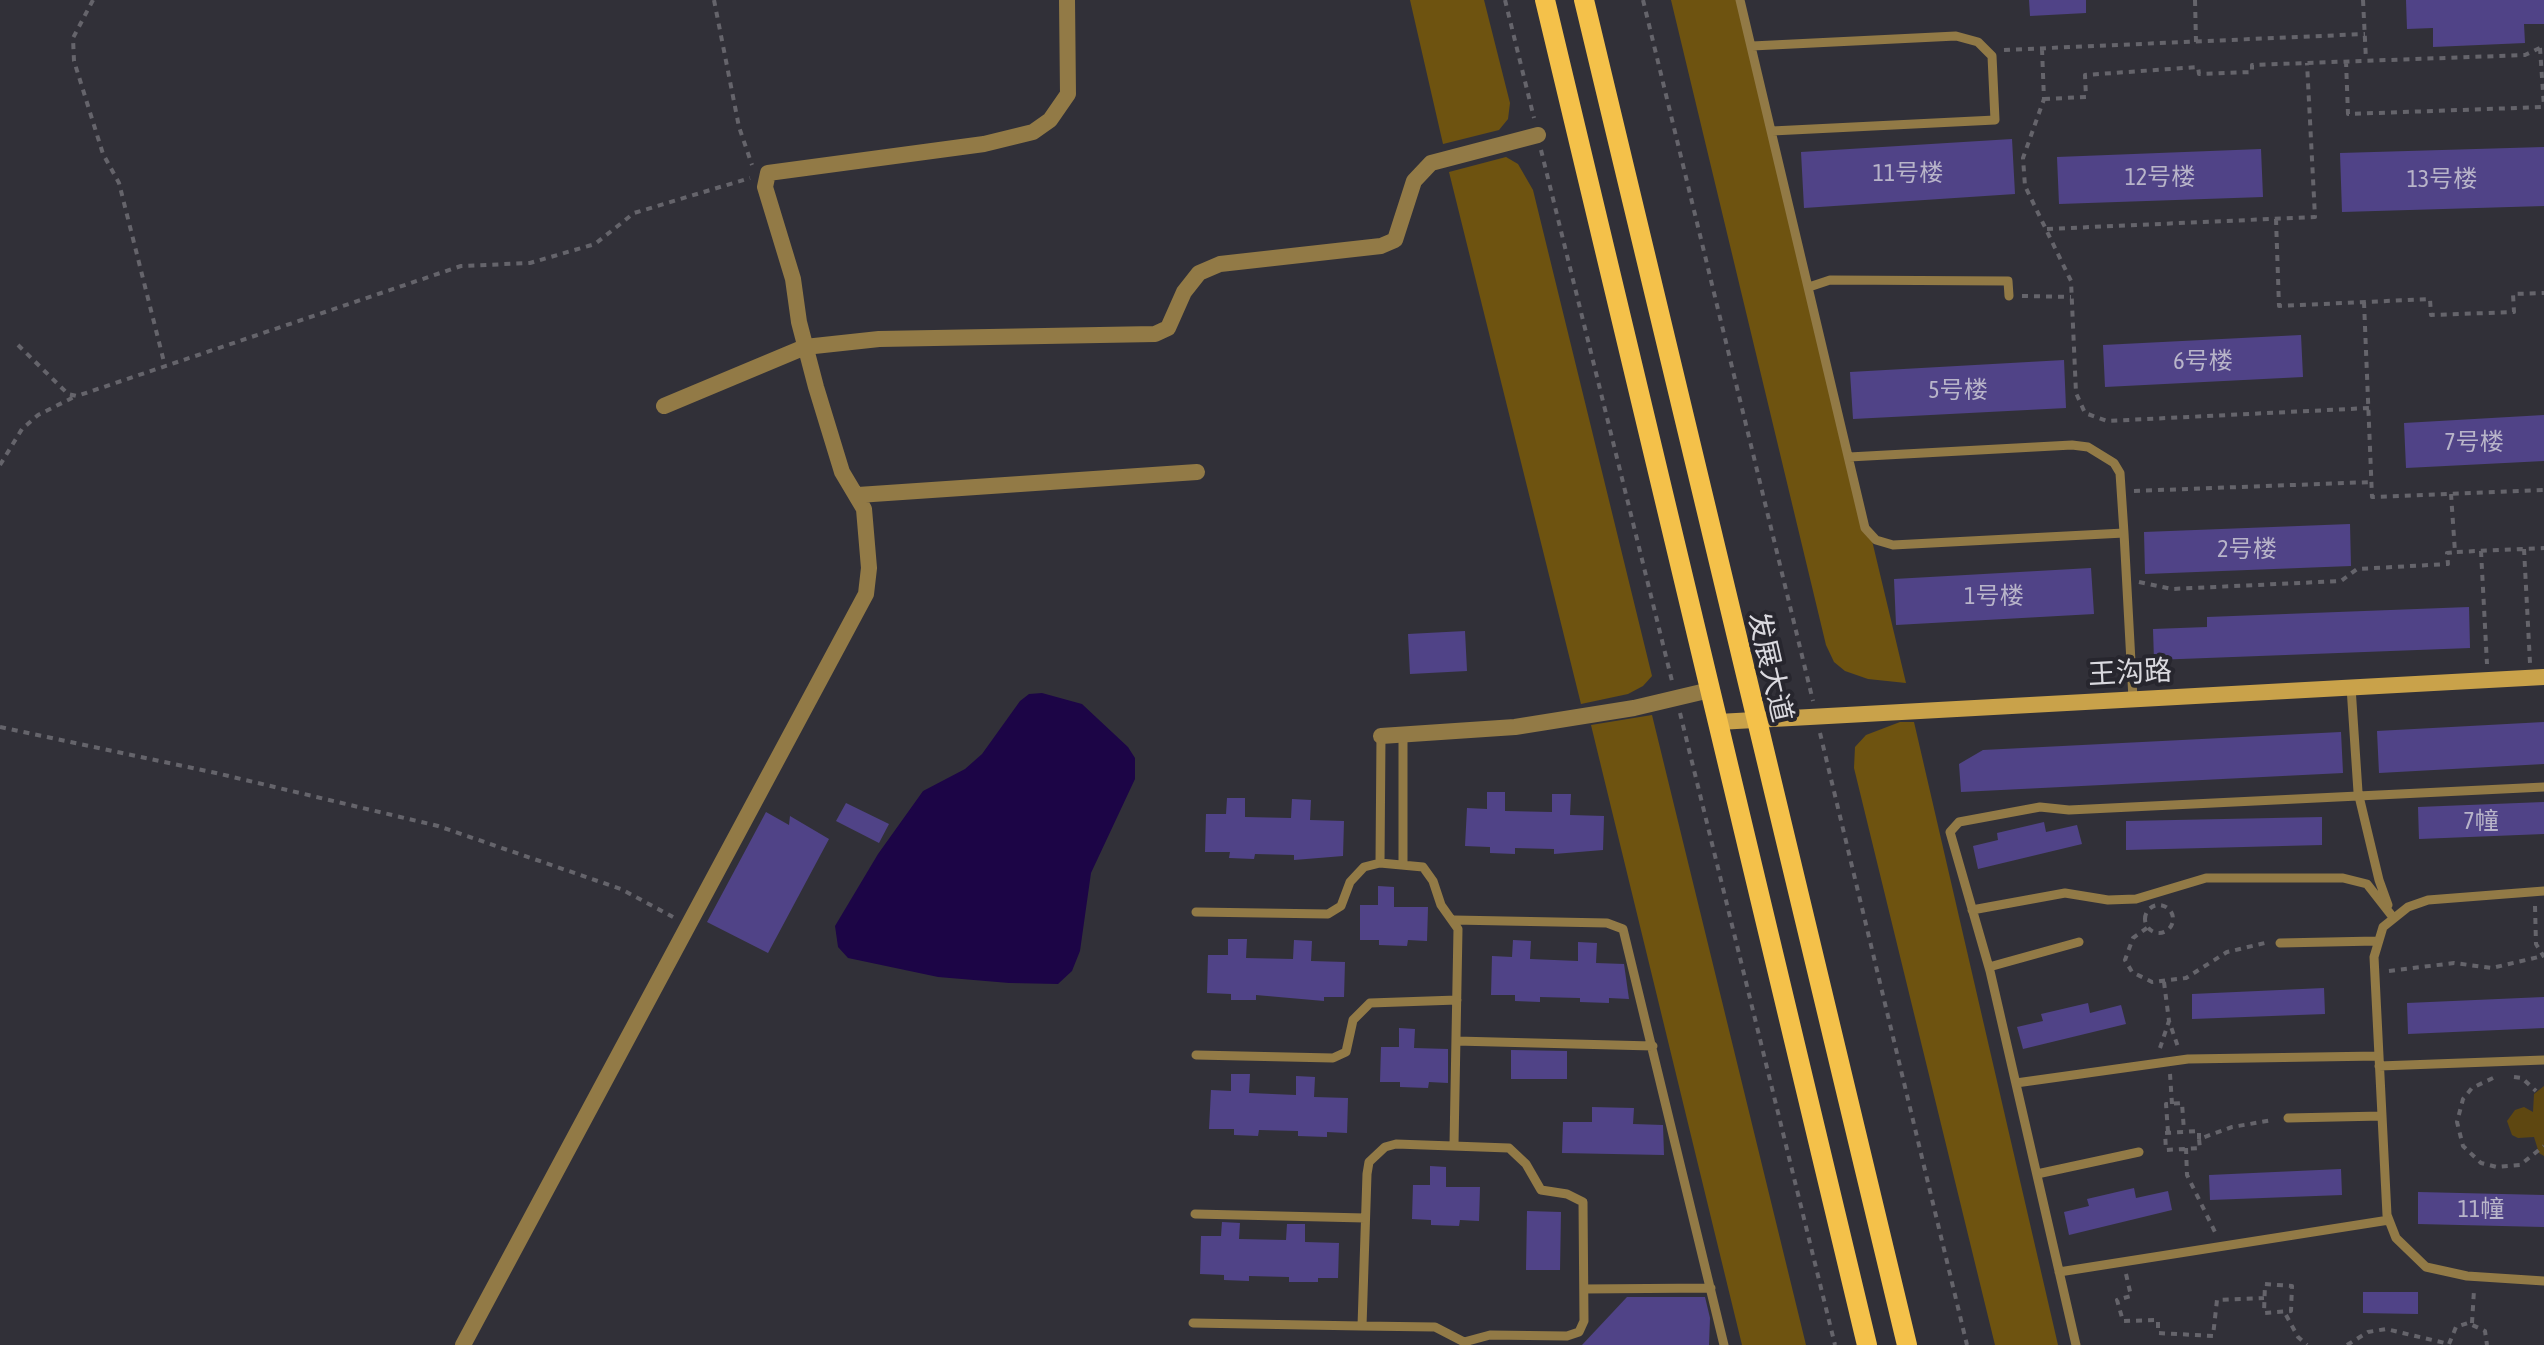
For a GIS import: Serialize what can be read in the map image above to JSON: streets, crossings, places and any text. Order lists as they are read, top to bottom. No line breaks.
{"streets":{"main road":["发展大道"],"street":["王沟路"]},"crossings":[["发展大道","王沟路"]],"house_numbers":["11号楼","12号楼","13号楼","6号楼","5号楼","7号楼","2号楼","1号楼","7幢","11幢"]}
